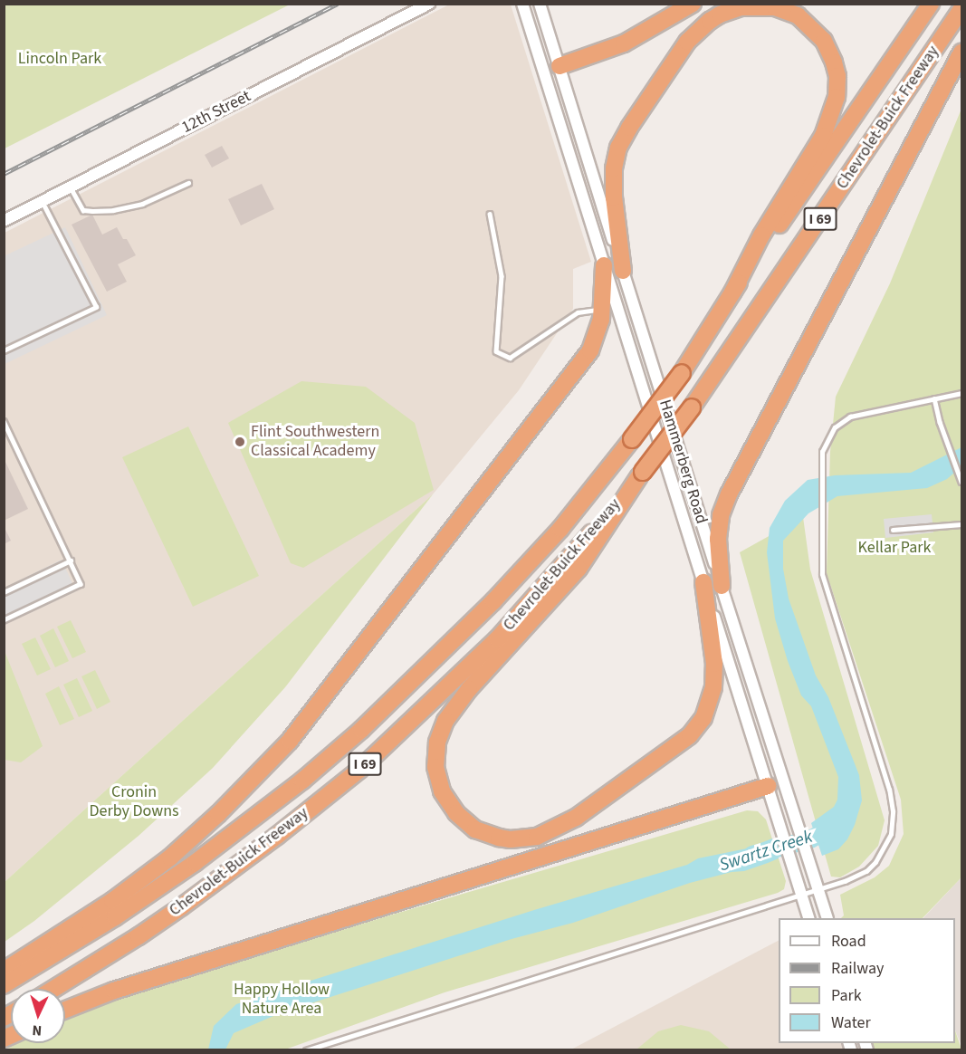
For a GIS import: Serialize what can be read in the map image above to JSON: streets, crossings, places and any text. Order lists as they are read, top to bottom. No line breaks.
{"streets":{"highway":["Chevrolet-Buick Freeway","I 69"],"street":["12th Street","Hammerberg Road"]},"water":["Swartz Creek"],"parks":["Lincoln Park","Kellar Park","Cronin Derby Downs","Happy Hollow Nature Area"],"places":["Flint Southwestern Classical Academy"],"legend":["Road","Railway","Park","Water"],"north":"bottom"}
